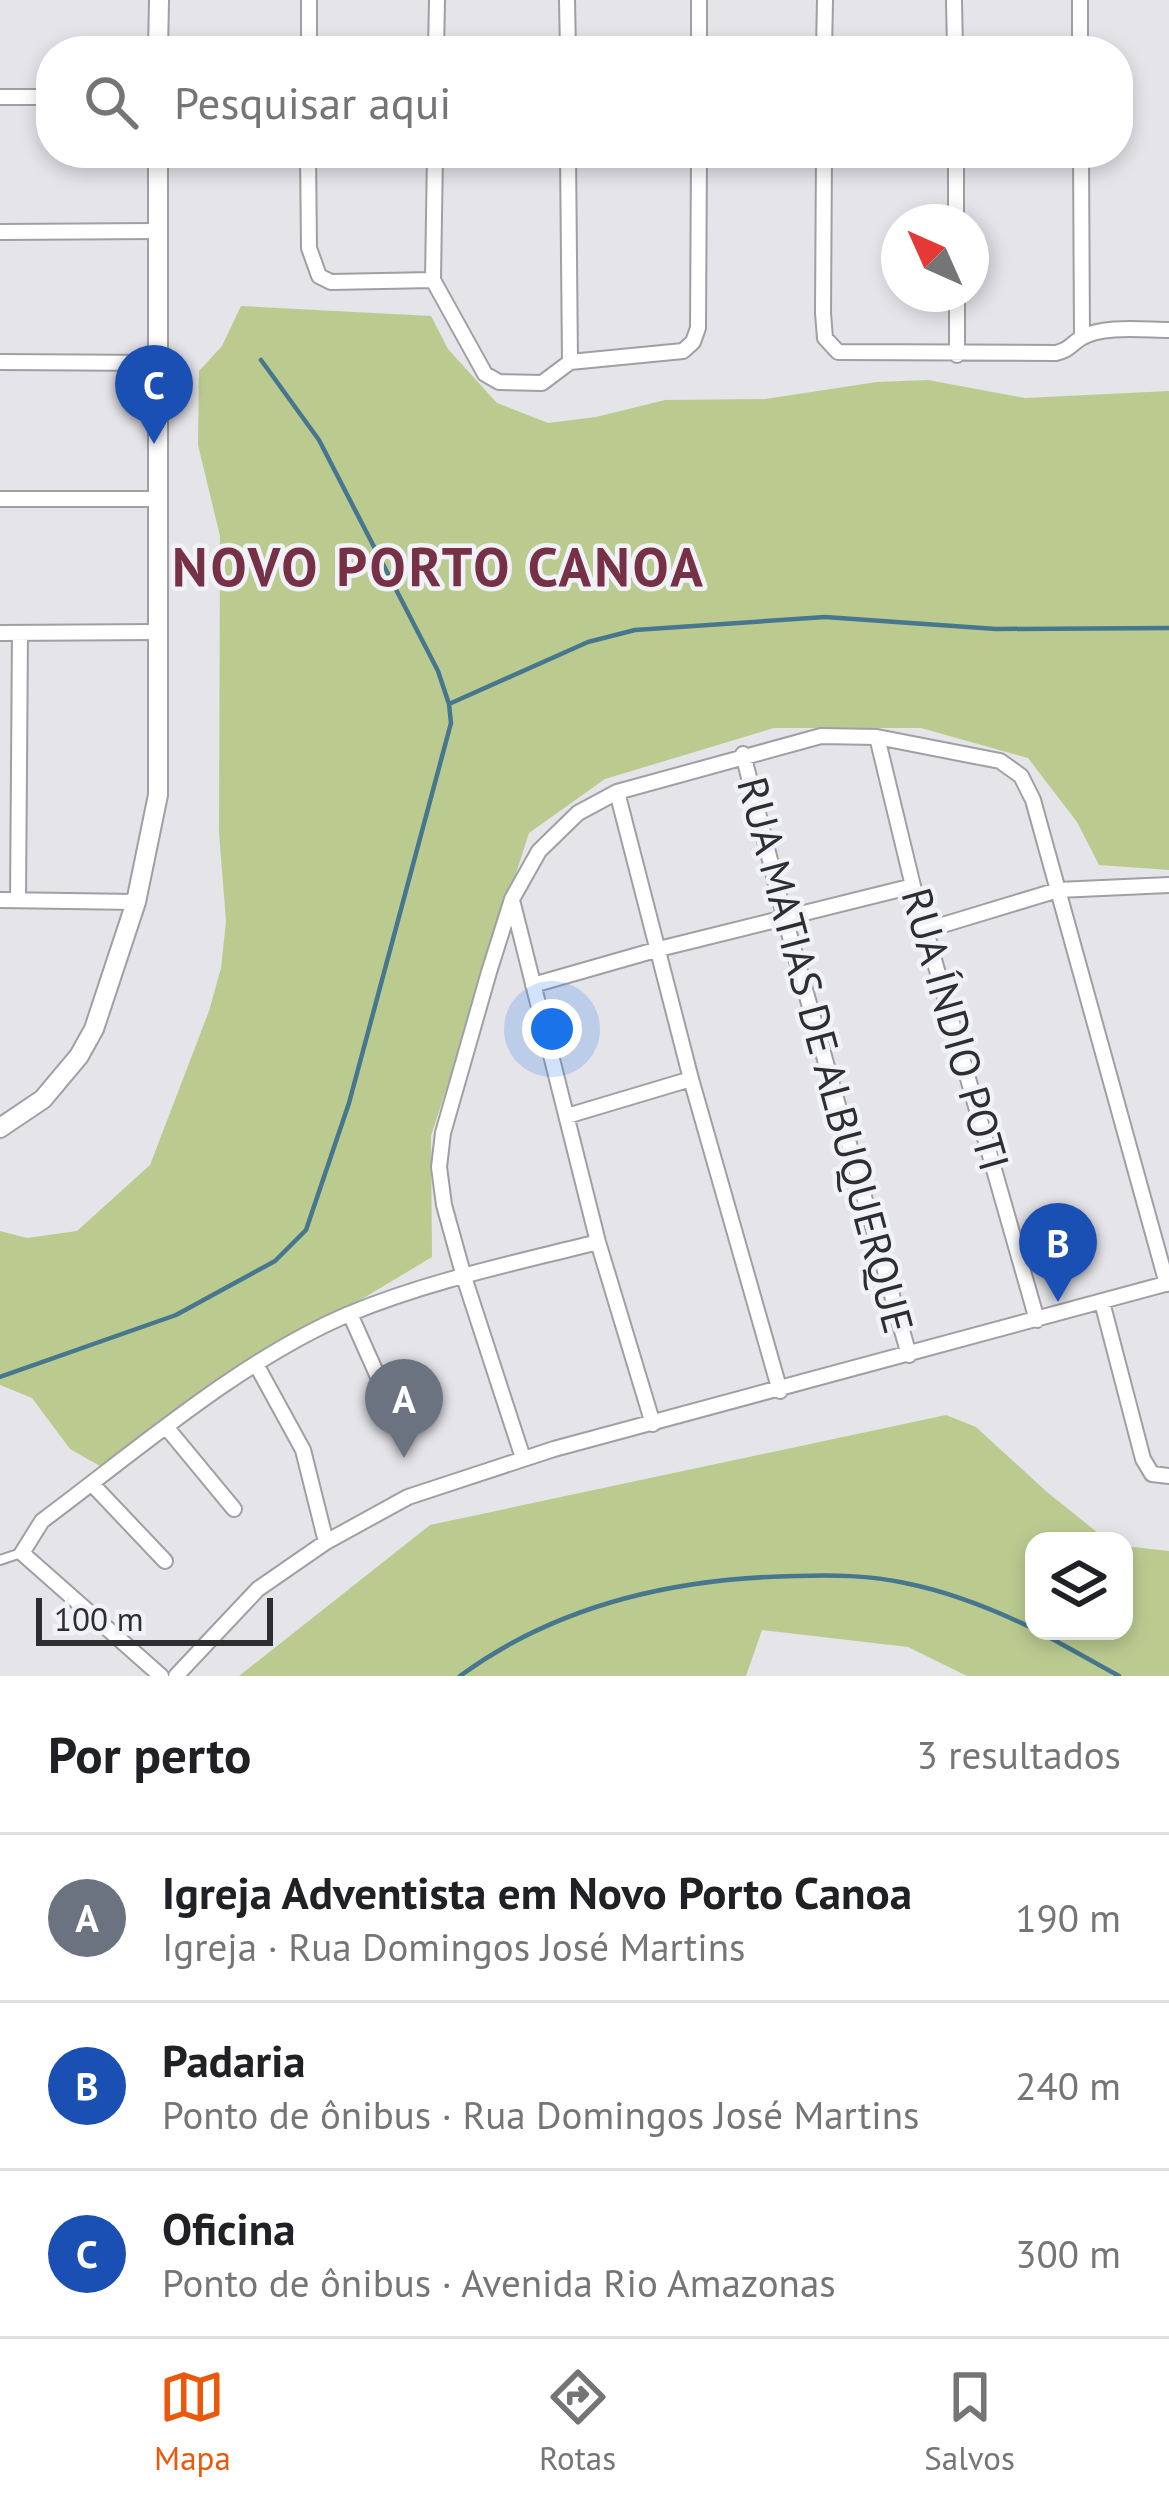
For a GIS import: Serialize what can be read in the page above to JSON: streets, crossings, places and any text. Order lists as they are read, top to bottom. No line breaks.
{"streets":{"street":["RUA ÍNDIO POTI","RUA MATIAS DE ALBUQUERQUE"]},"districts":["NOVO PORTO CANOA"],"scale_bar":"100 m","north":"top left","page":{"search":"Pesquisar aqui","pins":["C","B","A"],"scale":"100 m","heading":["Por perto","3 resultados"],"list":[{"mark":"A","name":"Igreja Adventista em Novo Porto Canoa","note":"Igreja · Rua Domingos José Martins","value":"190 m"},{"mark":"B","name":"Padaria","note":"Ponto de ônibus · Rua Domingos José Martins","value":"240 m"},{"mark":"C","name":"Oficina","note":"Ponto de ônibus · Avenida Rio Amazonas","value":"300 m"}],"nav":["Mapa","Rotas","Salvos"]}}
